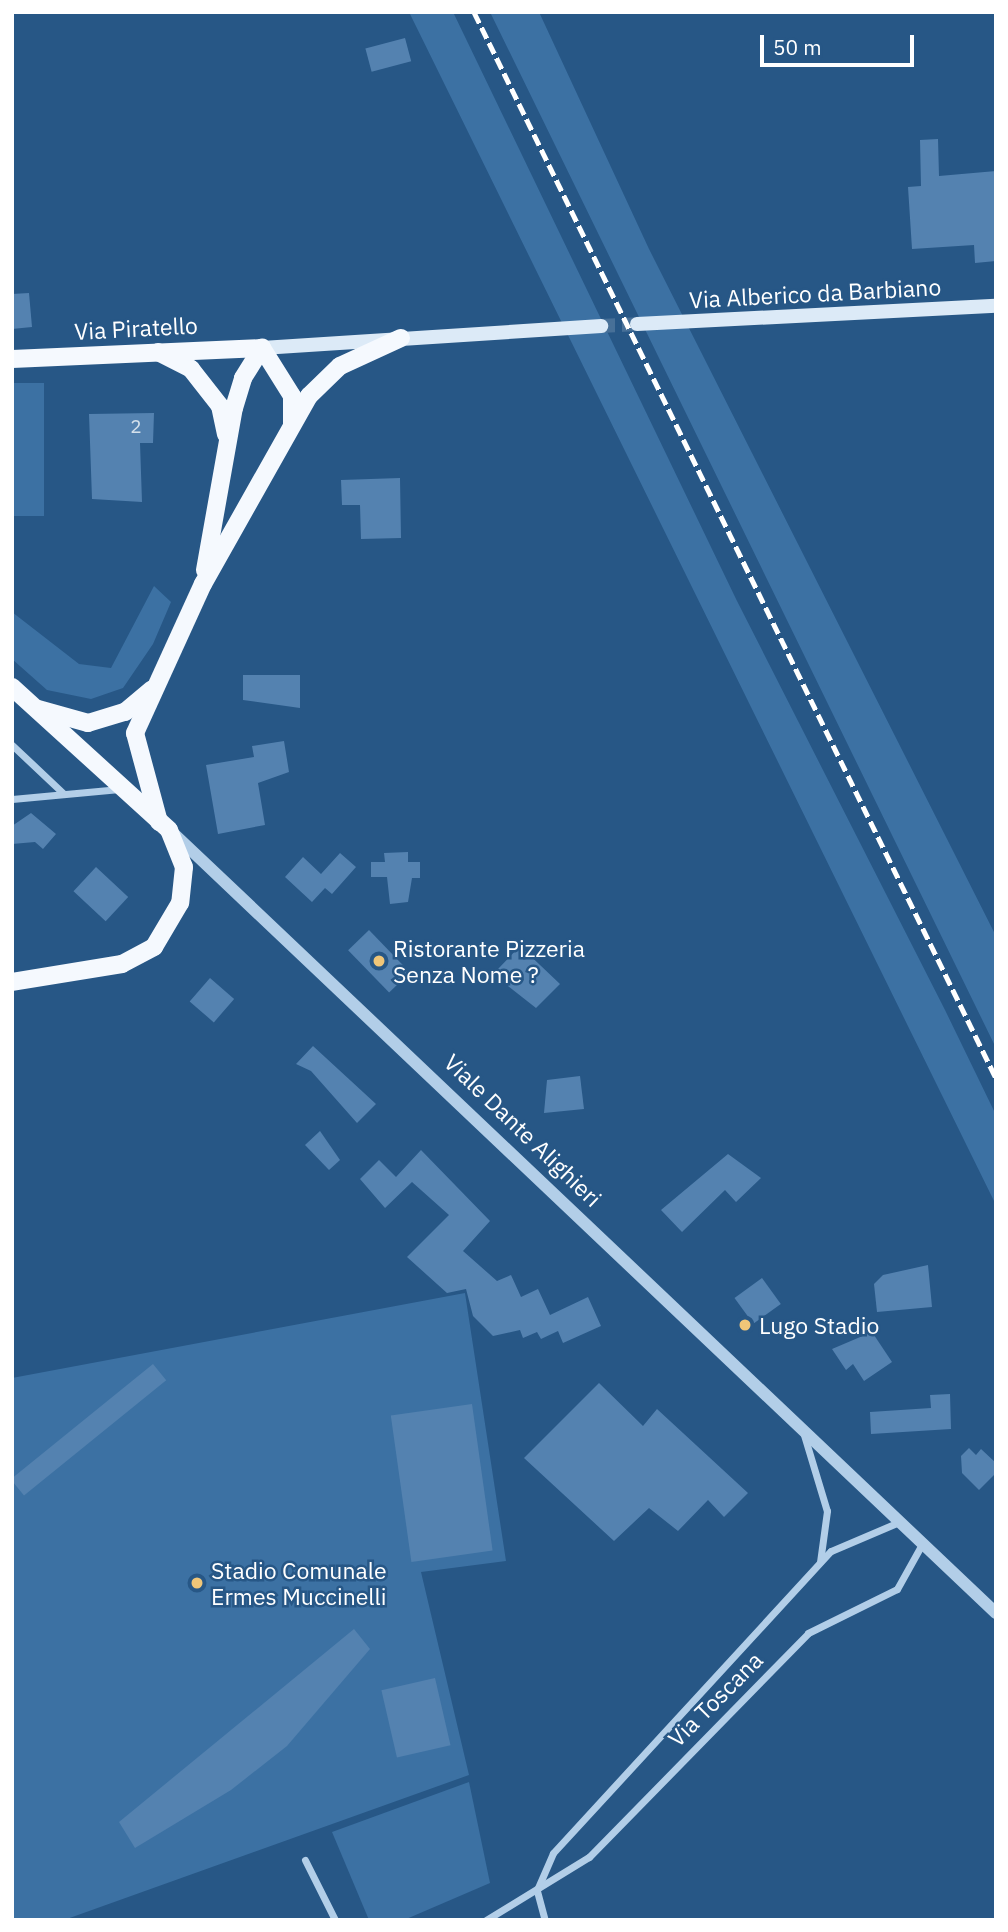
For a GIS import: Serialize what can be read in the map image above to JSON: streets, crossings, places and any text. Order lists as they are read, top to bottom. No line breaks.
{"streets":{"main road":["Via Alberico da Barbiano","Via Piratello","Viale Dante Alighieri"],"street":["Via Toscana"]},"crossings":[["Viale Dante Alighieri","Via Toscana"]],"places":["Ristorante Pizzeria Senza Nome ?","Lugo Stadio","Stadio Comunale Ermes Muccinelli"],"house_numbers":["2"],"scale_bar":"50 m"}
